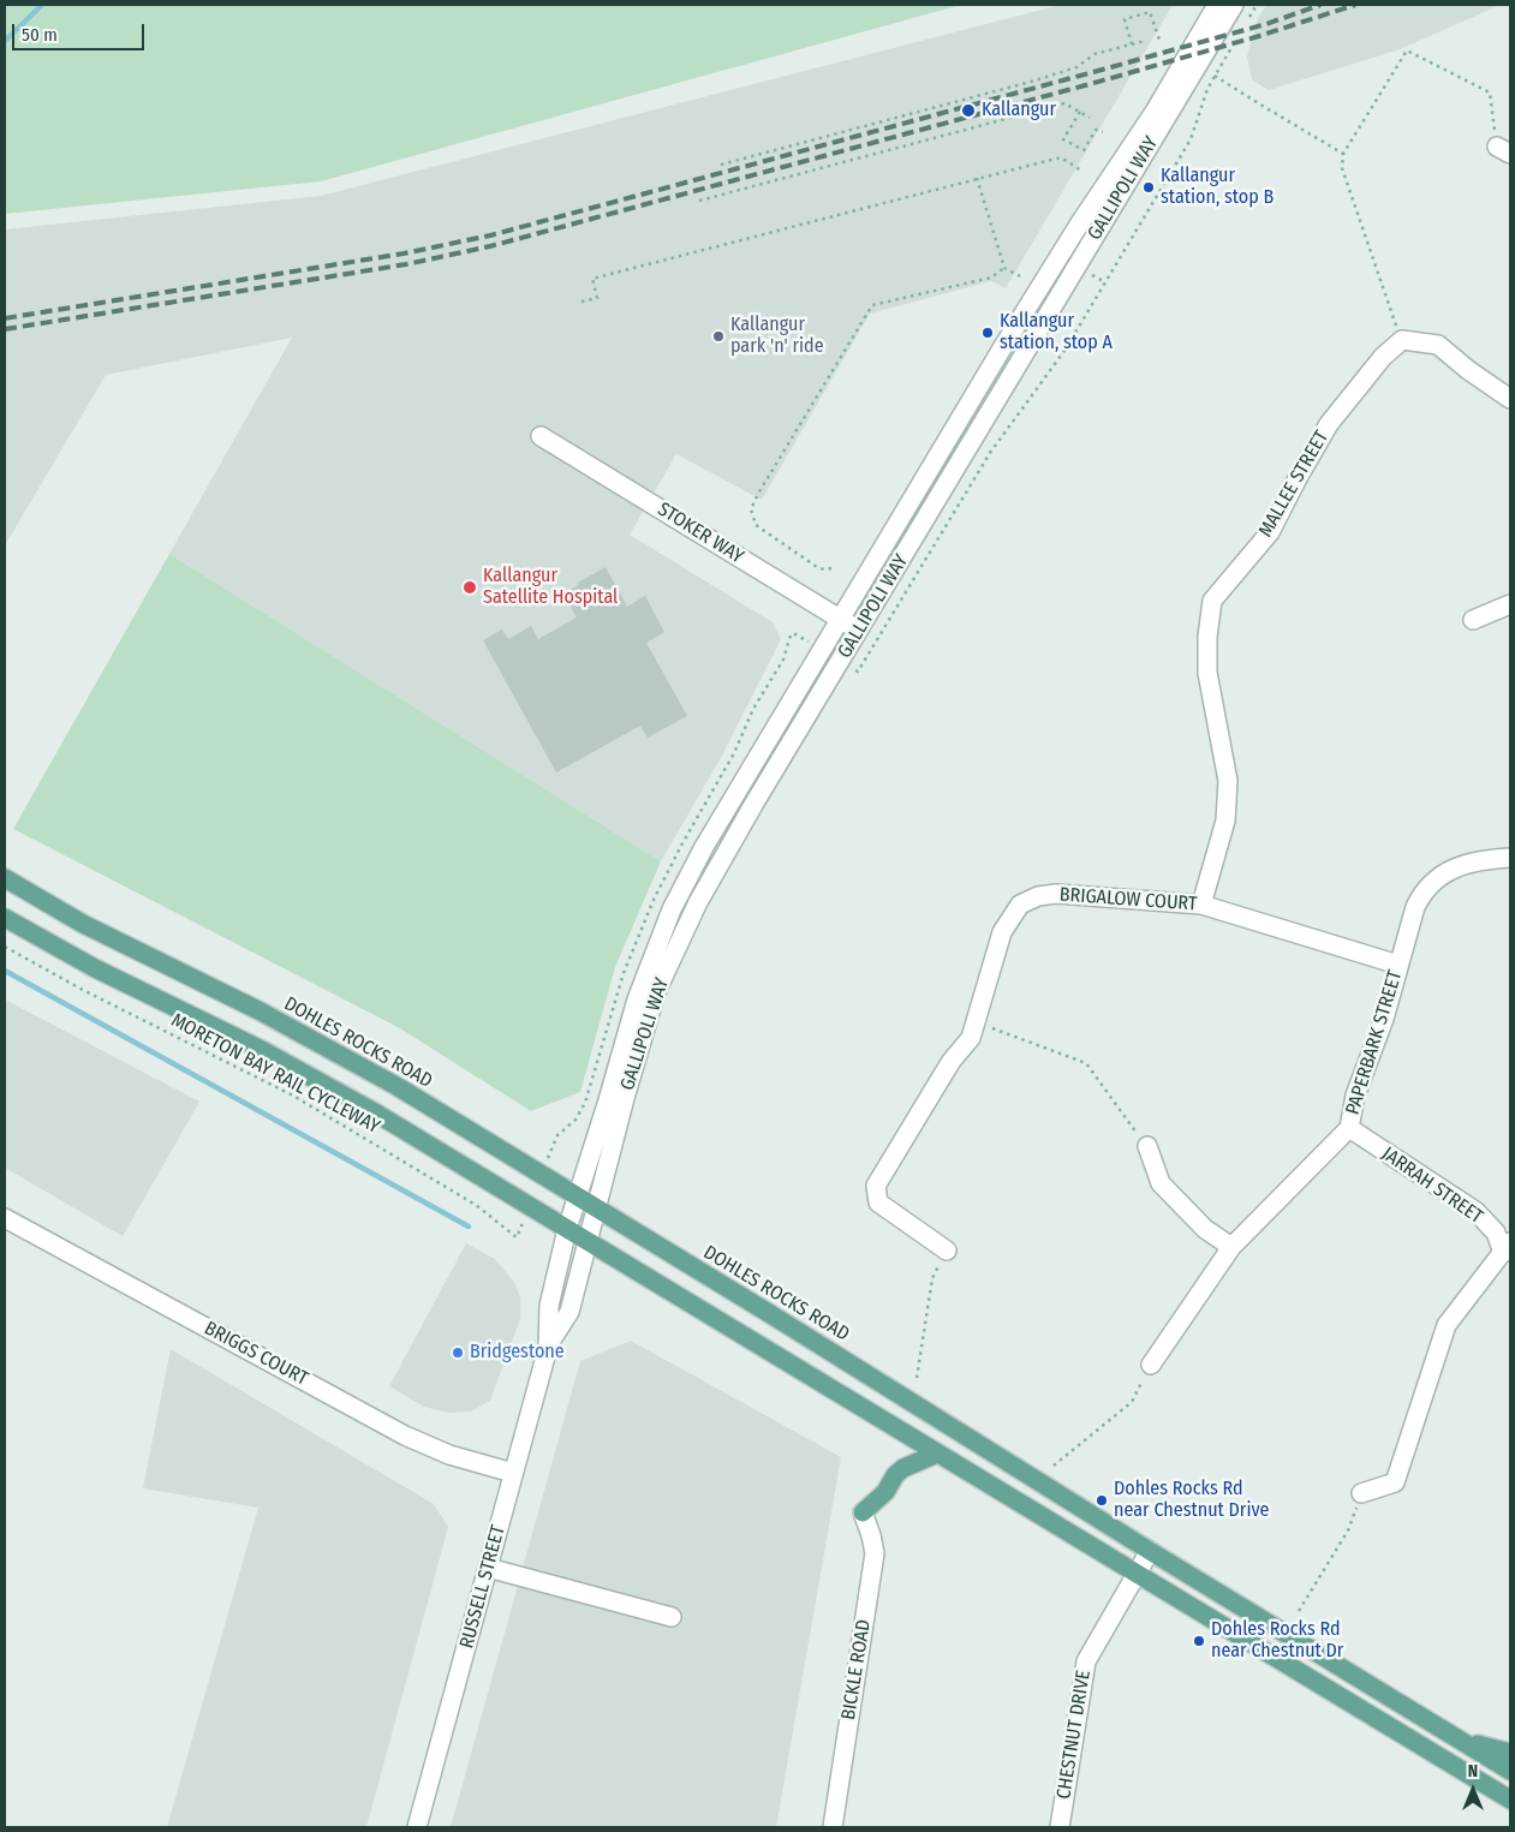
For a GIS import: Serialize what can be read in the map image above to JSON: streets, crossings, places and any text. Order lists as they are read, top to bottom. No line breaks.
{"streets":{"main road":["DOHLES ROCKS ROAD"],"street":["GALLIPOLI WAY","MALLEE STREET","STOKER WAY","BRIGALOW COURT","PAPERBARK STREET","JARRAH STREET","BRIGGS COURT","RUSSELL STREET","BICKLE ROAD","CHESTNUT DRIVE"],"path":["MORETON BAY RAIL CYCLEWAY"]},"crossings":[["GALLIPOLI WAY","STOKER WAY"],["GALLIPOLI WAY","DOHLES ROCKS ROAD"],["GALLIPOLI WAY","RUSSELL STREET"],["MALLEE STREET","BRIGALOW COURT"],["BRIGALOW COURT","PAPERBARK STREET"],["DOHLES ROCKS ROAD","CHESTNUT DRIVE"],["PAPERBARK STREET","JARRAH STREET"],["BRIGGS COURT","RUSSELL STREET"]],"places":["Kallangur","Kallangur station, stop B","Kallangur station, stop A","Kallangur park 'n' ride","Kallangur Satellite Hospital","Bridgestone","Dohles Rocks Rd near Chestnut Drive","Dohles Rocks Rd near Chestnut Dr"],"scale_bar":"50 m","north":"top"}
